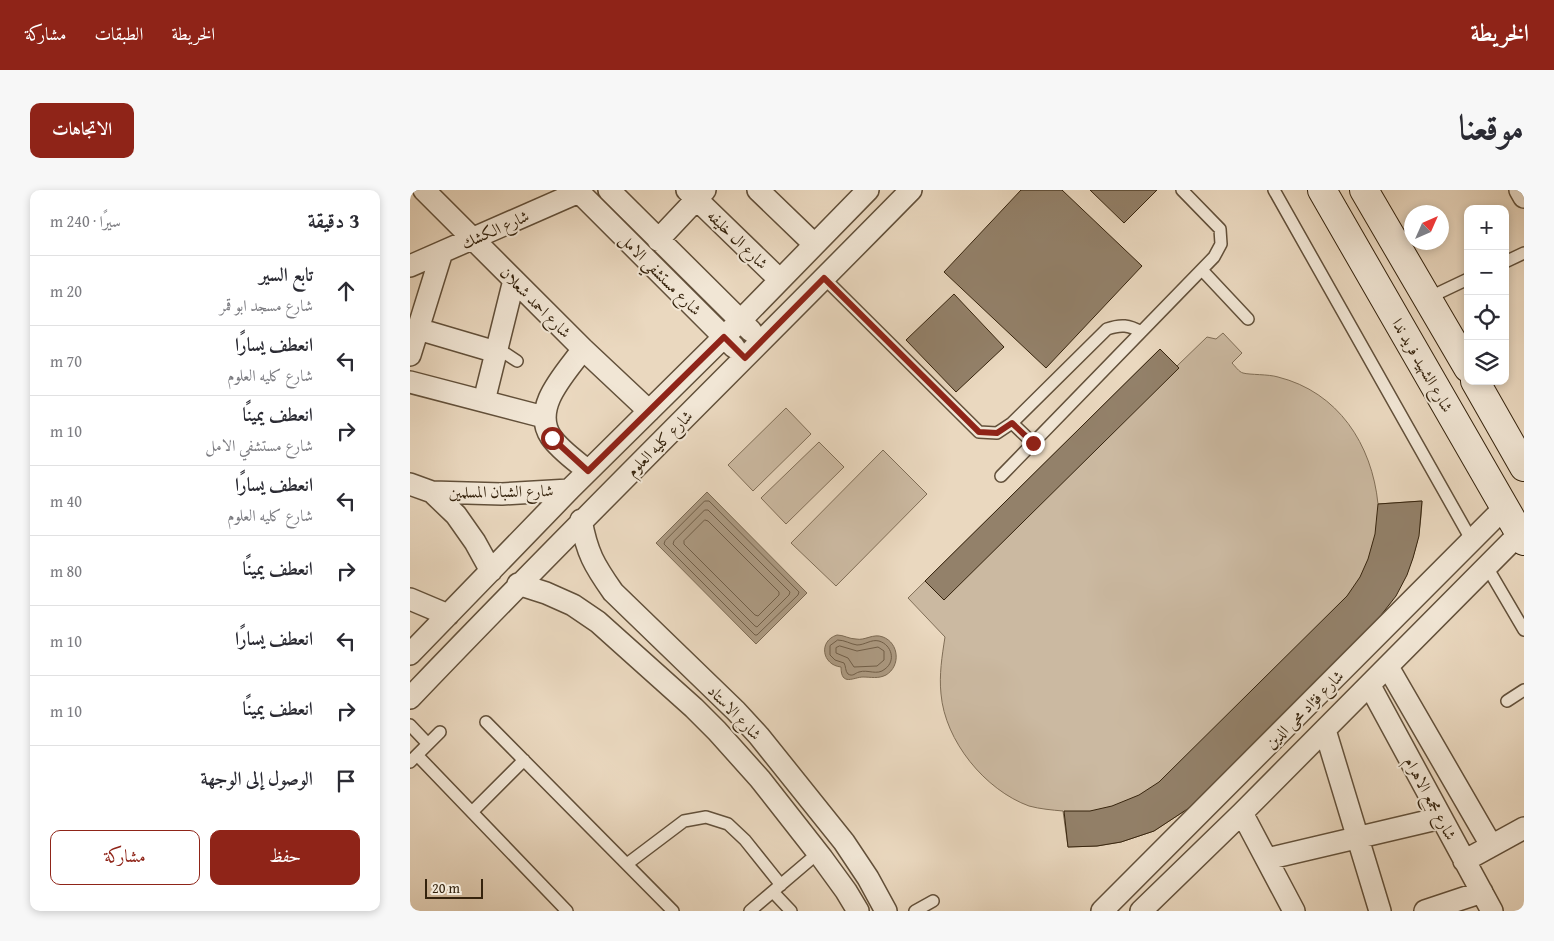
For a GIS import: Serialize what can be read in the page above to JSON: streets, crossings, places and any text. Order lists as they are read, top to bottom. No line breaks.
{"streets":{"main road":["شارع الشهيد فريد ندا"],"street":["شارع الكشك","شارع ال خليفه","شارع مستشفي الامل","شارع احمد شعلان","شارع كليه العلوم","شارع الشبان المسلمين","شارع فؤاد محى الدين","شارع الاستاد","شارع مجمع الاهرام"]},"crossings":[["شارع الكشك","شارع مستشفي الامل"],["شارع الكشك","شارع احمد شعلان"],["شارع ال خليفه","شارع كليه العلوم"],["شارع مستشفي الامل","شارع كليه العلوم"],["شارع احمد شعلان","شارع كليه العلوم"],["شارع الشهيد فريد ندا","شارع فؤاد محى الدين"],["شارع كليه العلوم","شارع الشبان المسلمين"],["شارع كليه العلوم","شارع الاستاد"],["شارع فؤاد محى الدين","شارع مجمع الاهرام"]],"scale_bar":"20 m","north":"top right","page":{"header":"الخريطة","nav":["الخريطة","الطبقات","مشاركة"],"title":"موقعنا","buttons":["الاتجاهات",["حفظ","مشاركة"]],"heading":["3 دقيقة","سيرًا · 240 m"],"map_buttons":["+","−"],"list":[["تابع السير","شارع مسجد ابو قمر","20 m"],["انعطف يسارًا","شارع كليه العلوم","70 m"],["انعطف يمينًا","شارع مستشفي الامل","10 m"],["انعطف يسارًا","شارع كليه العلوم","40 m"],["انعطف يمينًا","80 m"],["انعطف يسارًا","10 m"],["انعطف يمينًا","10 m"],"الوصول إلى الوجهة"],"scale":"20 m"}}
